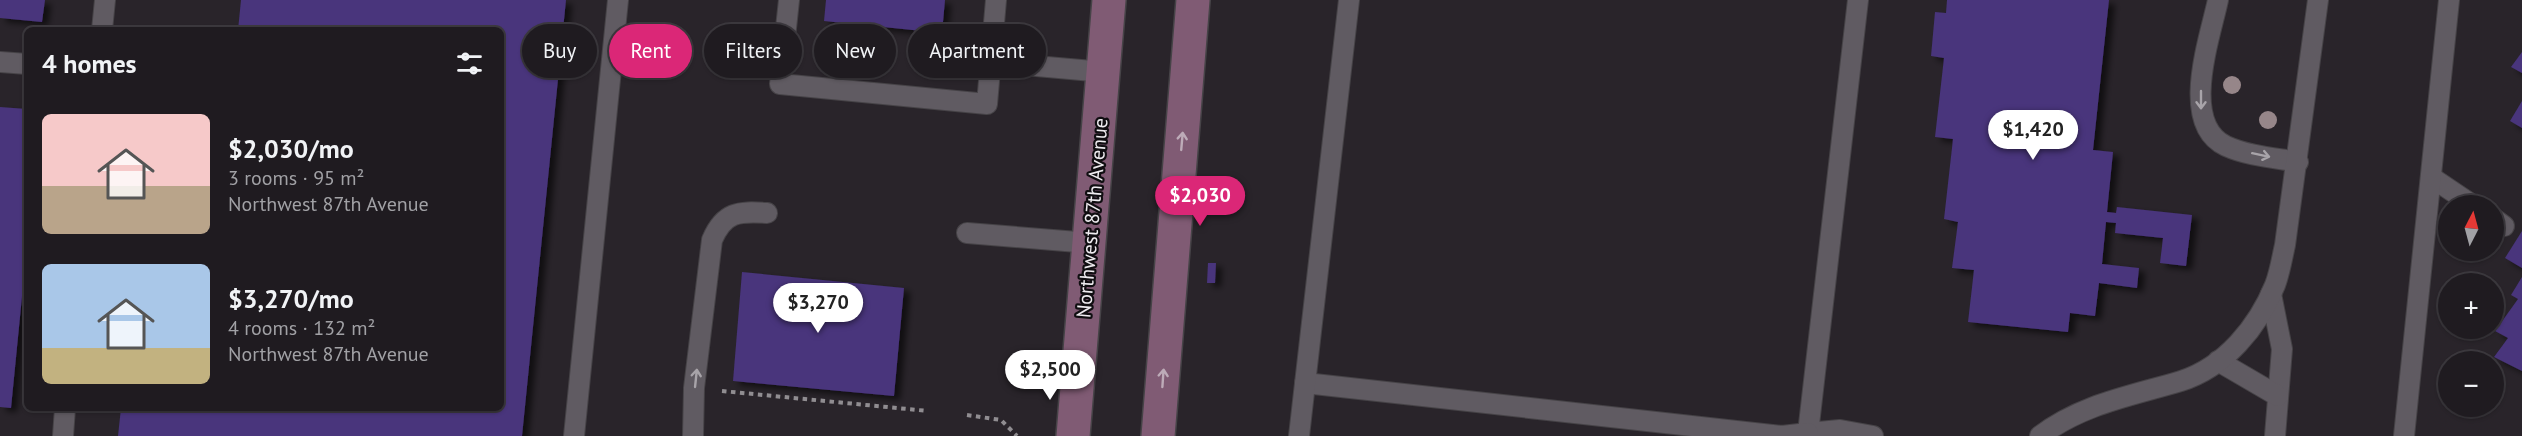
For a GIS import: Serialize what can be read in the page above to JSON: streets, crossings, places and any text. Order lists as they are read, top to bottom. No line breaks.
{"streets":{"main road":["Northwest 87th Avenue"]},"north":"top","page":{"chip":["Buy","Rent","Filters","New","Apartment"],"heading":"4 homes","list":[{"name":"$2,030/mo","note":"3 rooms · 95 m² · Northwest 87th Avenue"},{"name":"$3,270/mo","note":"4 rooms · 132 m² · Northwest 87th Avenue"}],"price":["$1,420","$2,030","$3,270","$2,500"],"map_buttons":["+","−"]}}
